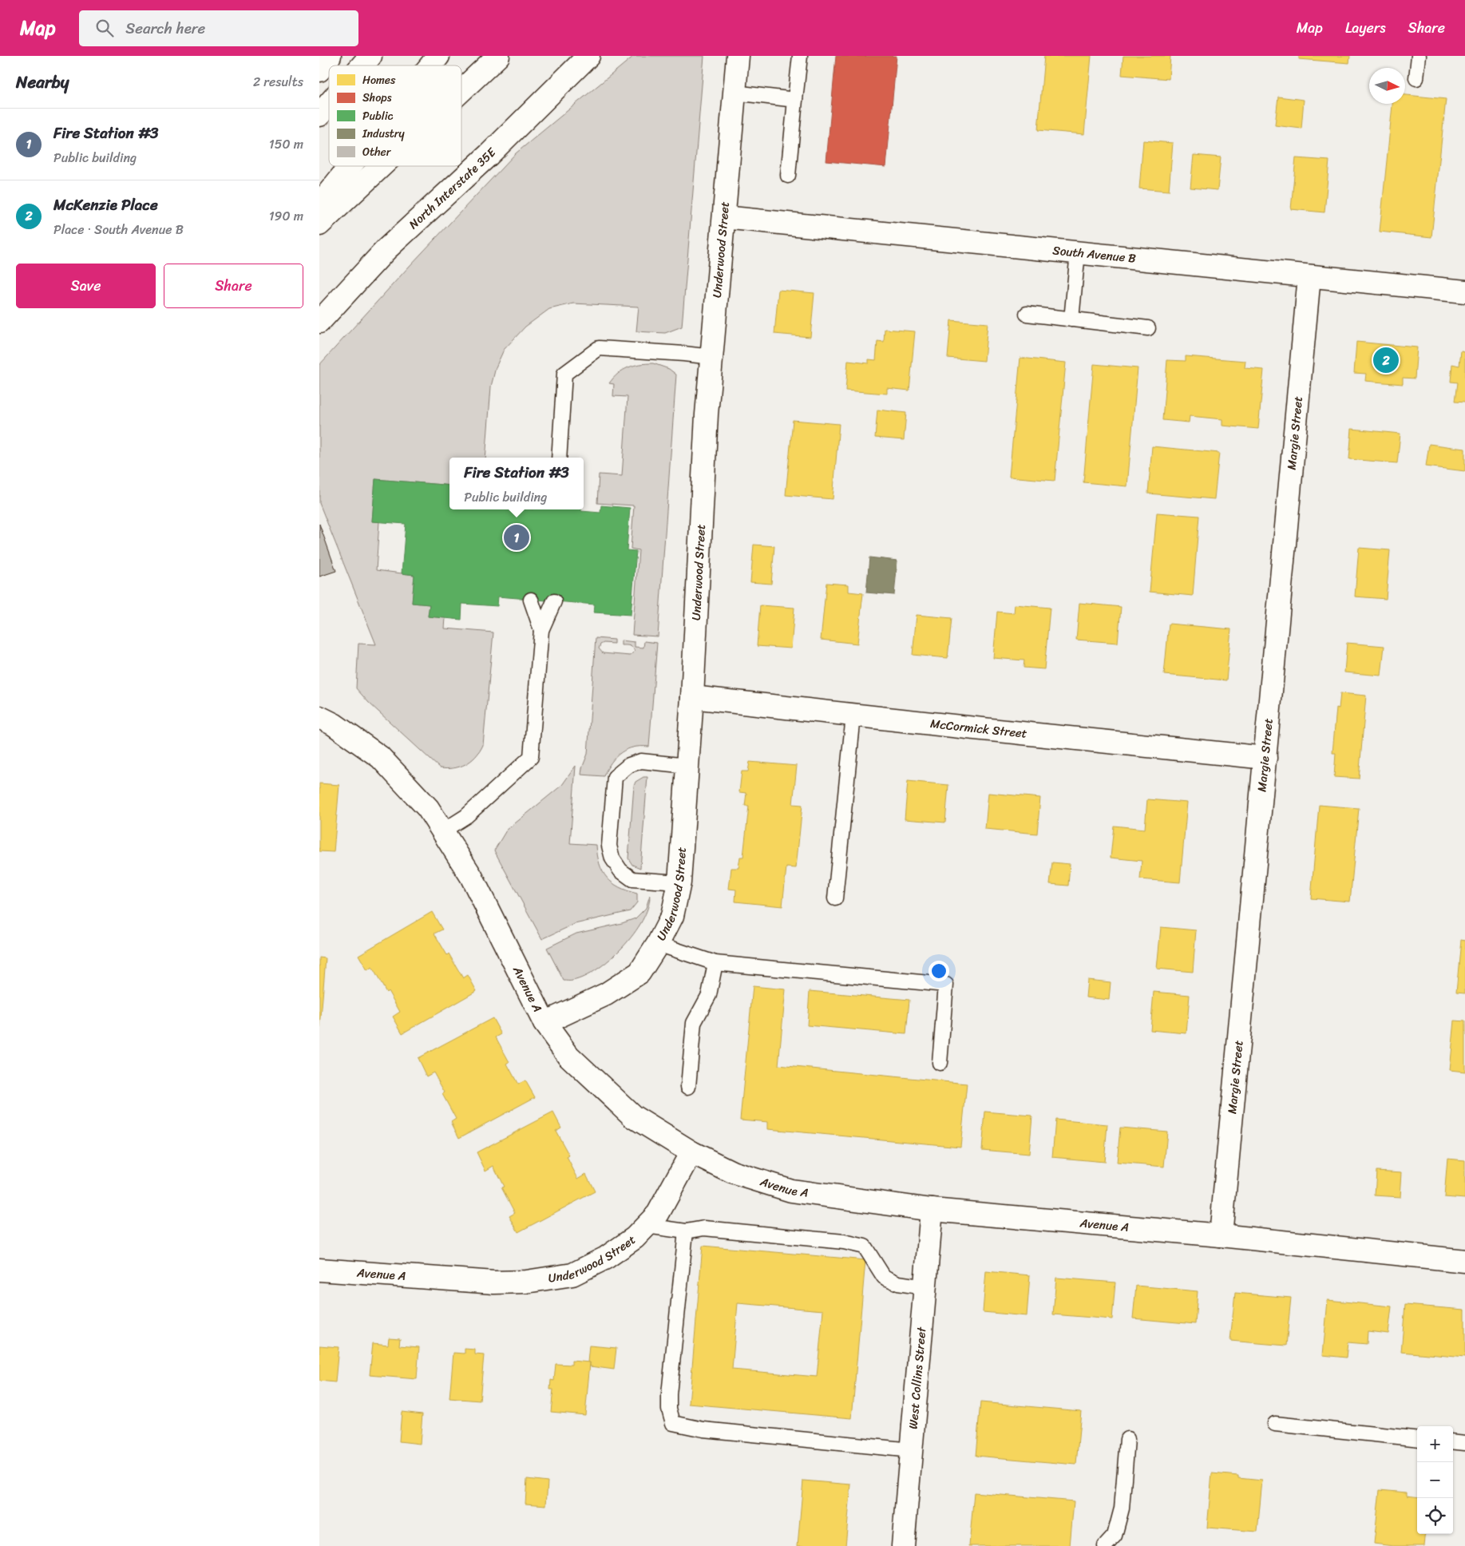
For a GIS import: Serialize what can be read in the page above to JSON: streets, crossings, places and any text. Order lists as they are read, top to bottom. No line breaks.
{"streets":{"main road":["North Interstate 35E","Underwood Street","South Avenue B","Margie Street","McCormick Street","Avenue A","West Collins Street"]},"crossings":[["Underwood Street","South Avenue B"],["Underwood Street","McCormick Street"],["Underwood Street","Avenue A"],["South Avenue B","Margie Street"],["Margie Street","McCormick Street"],["Margie Street","Avenue A"],["Avenue A","West Collins Street"]],"legend":["Homes","Shops","Public","Industry","Other"],"north":"right","page":{"header":"Map","search":"Search here","nav":["Map","Layers","Share"],"heading":["Nearby","2 results"],"list":[{"mark":"1","name":"Fire Station #3","note":"Public building","value":"150 m"},{"mark":"2","name":"McKenzie Place","note":"Place · South Avenue B","value":"190 m"}],"buttons":["Save","Share"],"pins":["2","1"],"popup":["Fire Station #3","Public building"],"map_buttons":["+","−"]}}
